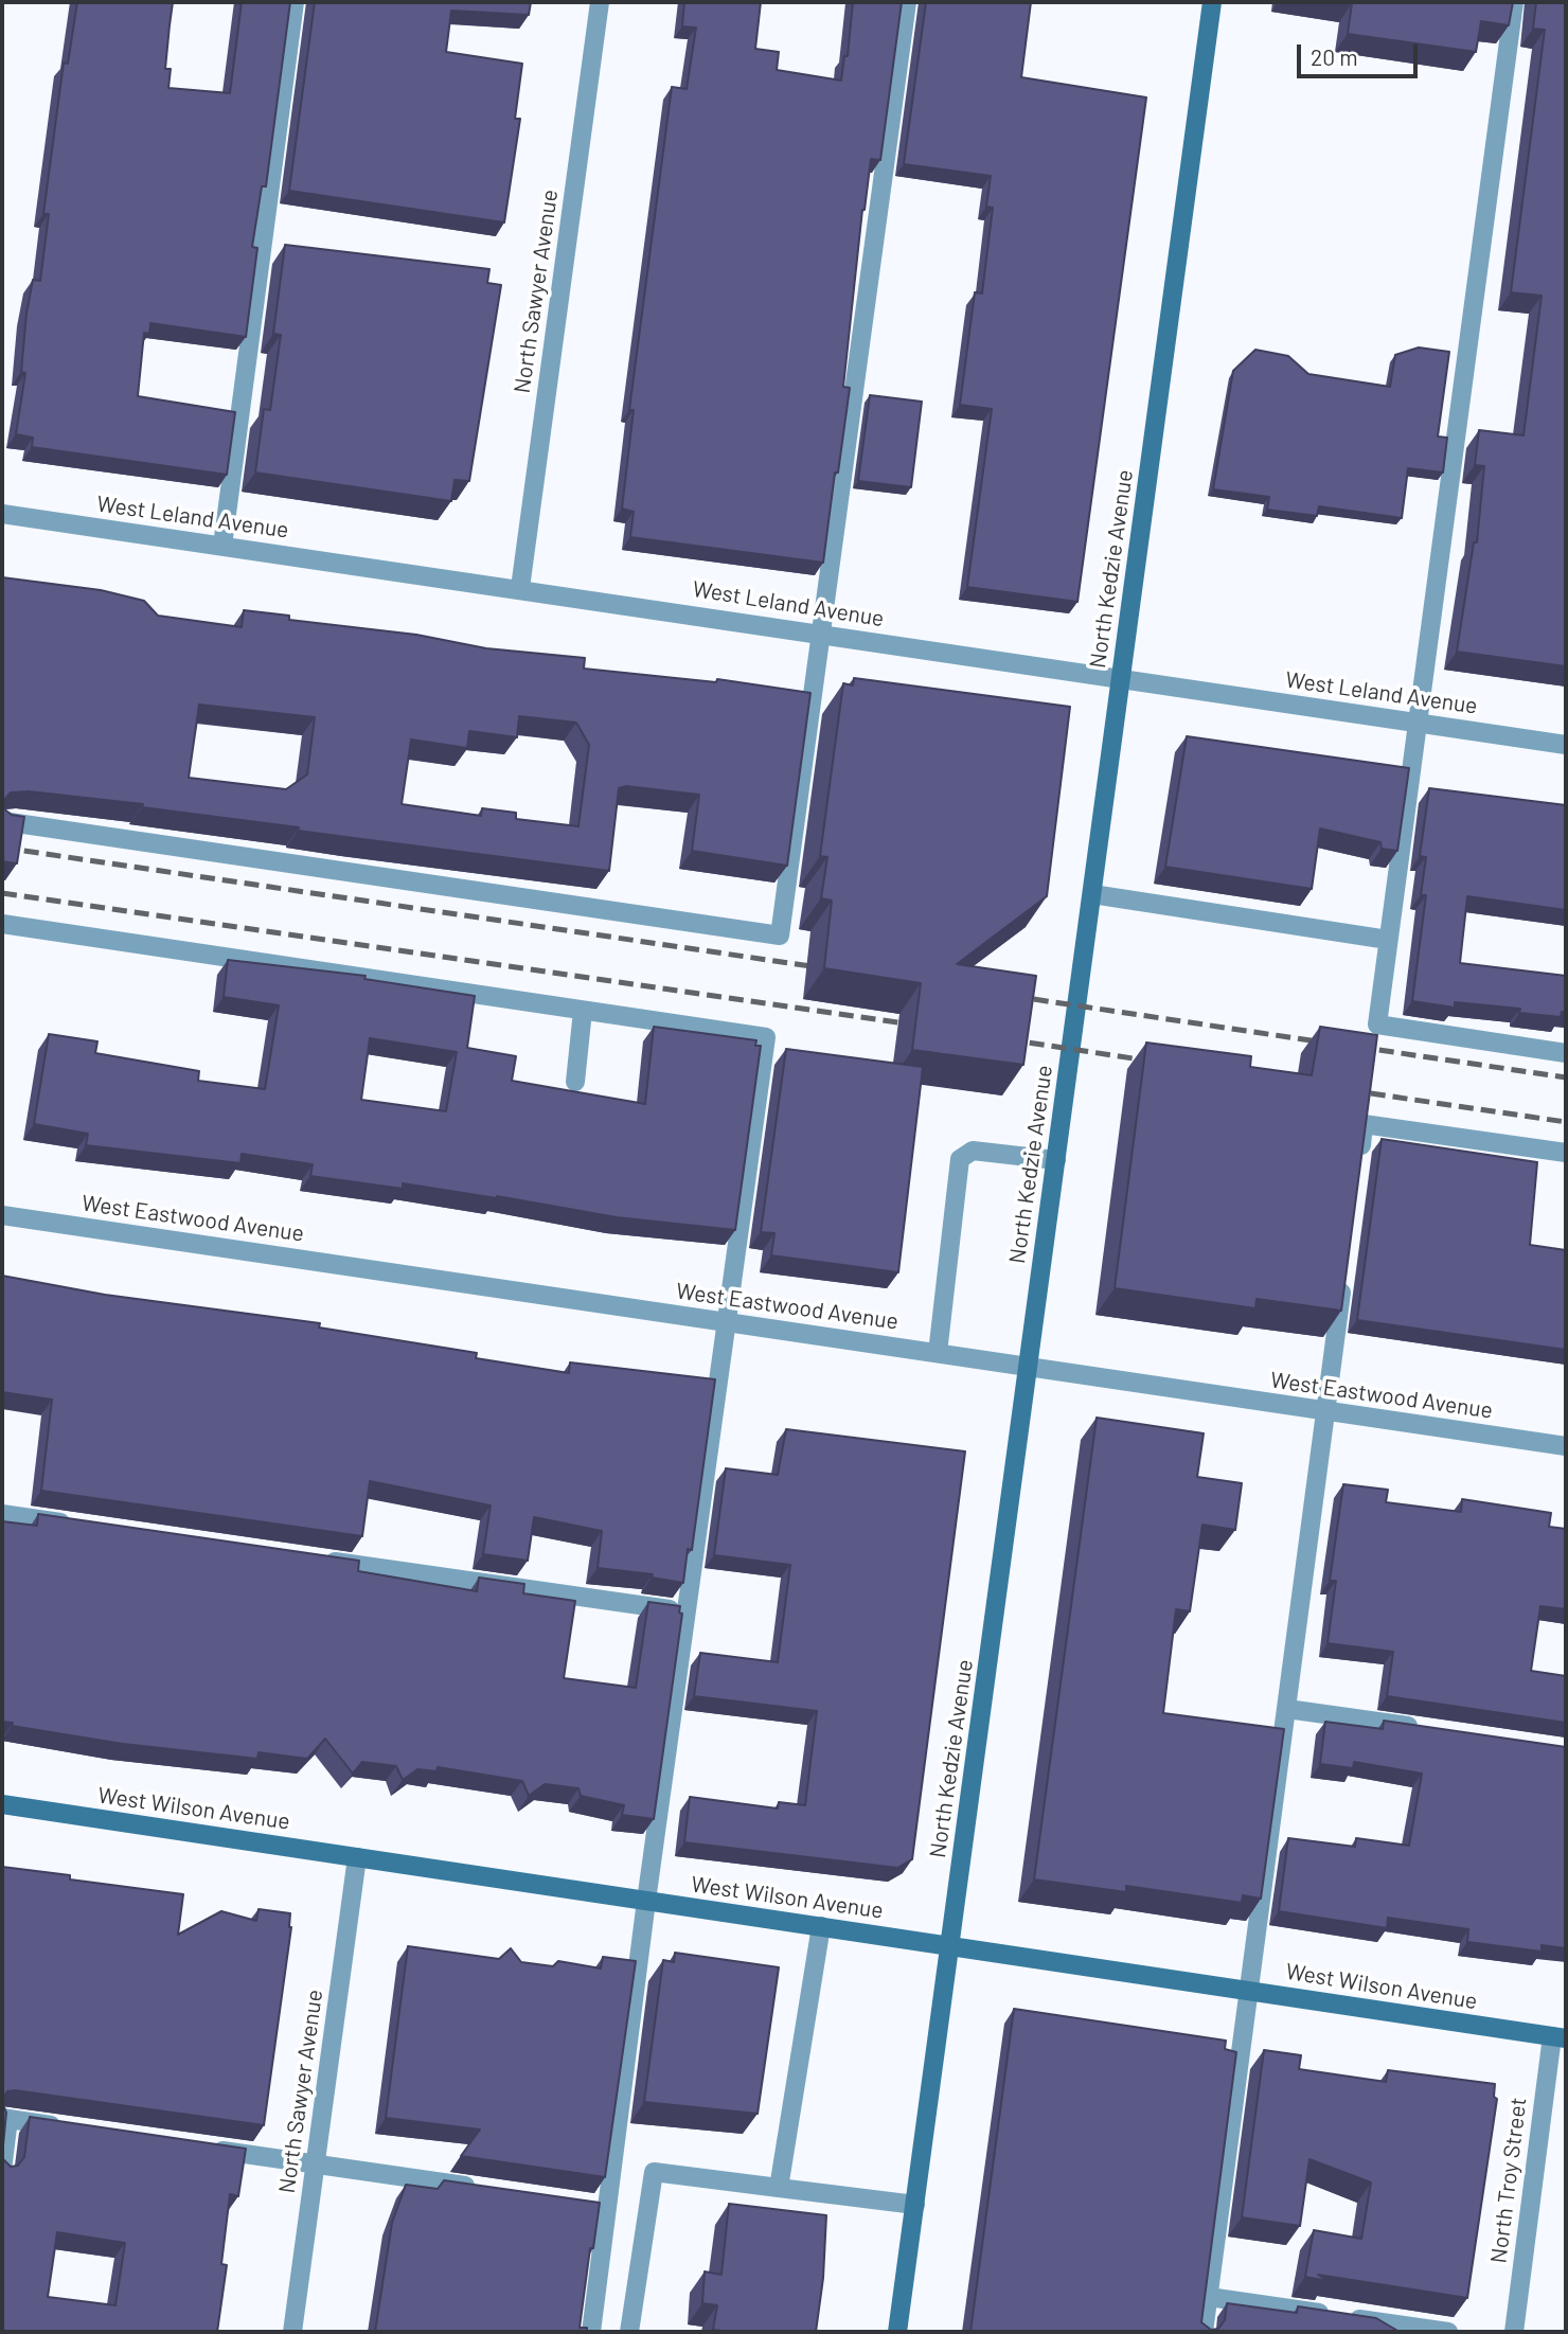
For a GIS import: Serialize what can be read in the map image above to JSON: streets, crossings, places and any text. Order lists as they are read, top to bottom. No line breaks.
{"streets":{"main road":["North Kedzie Avenue","West Wilson Avenue"],"street":["North Sawyer Avenue","West Leland Avenue","West Eastwood Avenue","North Troy Street"]},"crossings":[["North Sawyer Avenue","West Leland Avenue"],["North Sawyer Avenue","West Wilson Avenue"],["West Leland Avenue","North Kedzie Avenue"],["North Kedzie Avenue","West Eastwood Avenue"],["North Kedzie Avenue","West Wilson Avenue"],["West Wilson Avenue","North Troy Street"]],"scale_bar":"20 m"}
